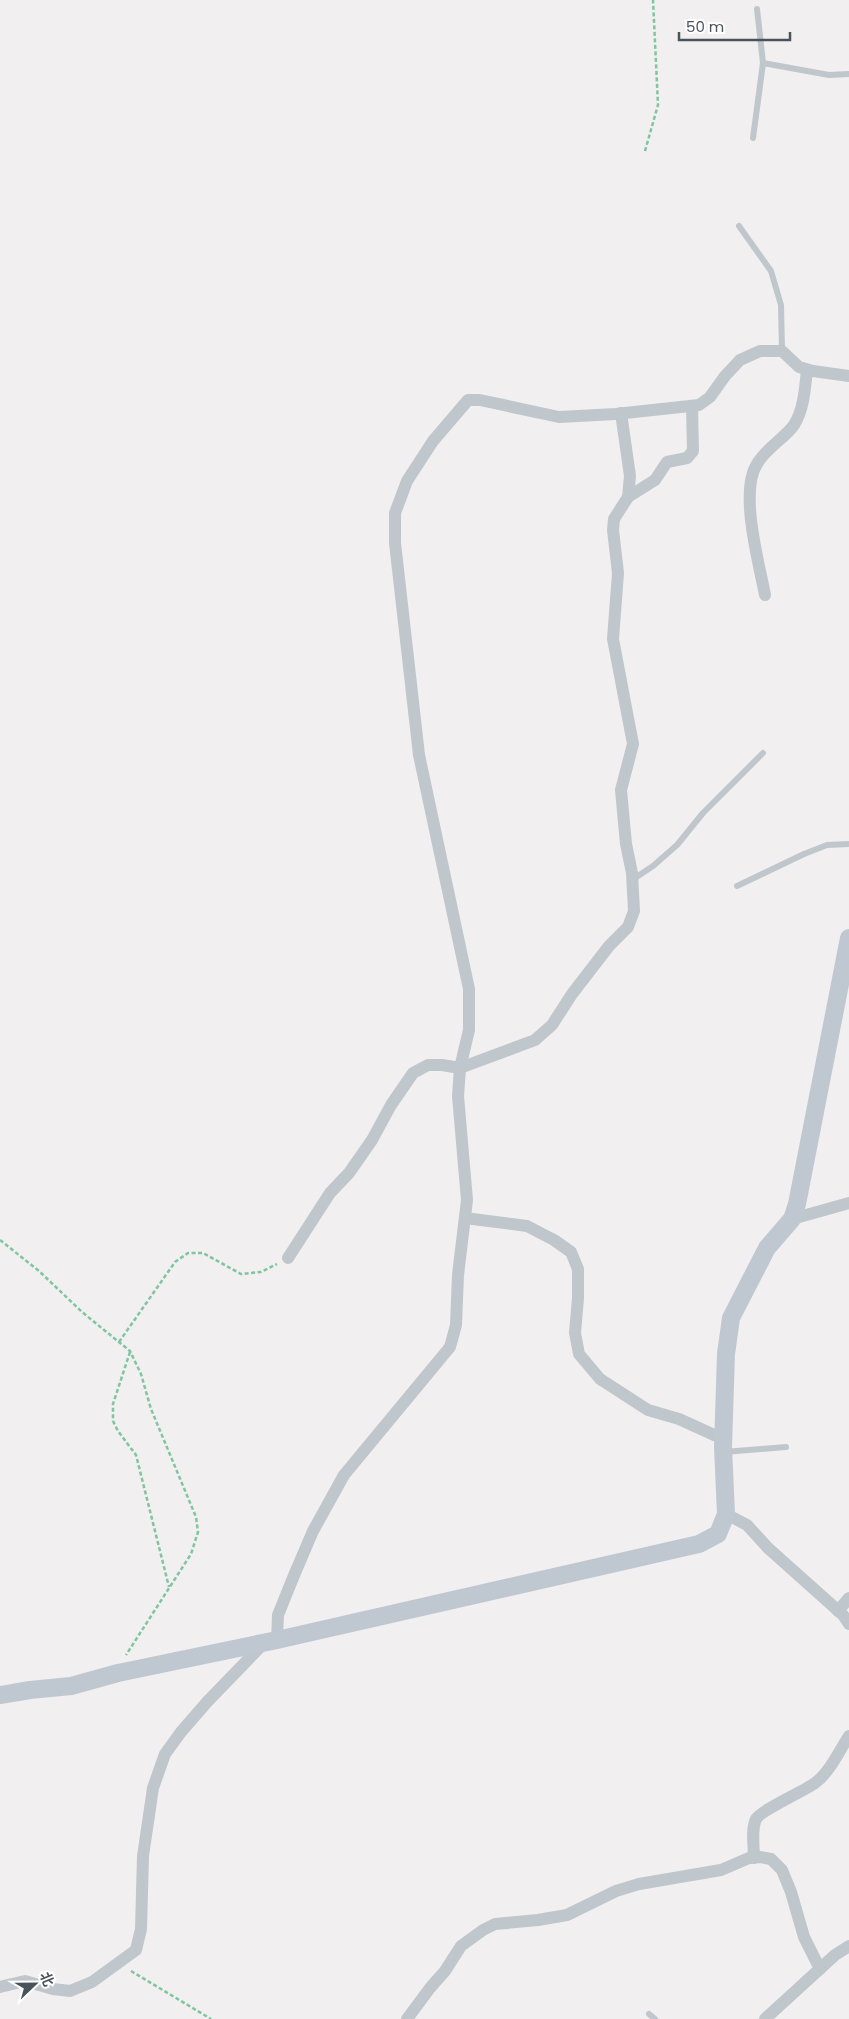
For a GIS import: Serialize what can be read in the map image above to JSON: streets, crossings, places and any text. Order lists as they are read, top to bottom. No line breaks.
{"scale_bar":"50 m","north":"right"}
